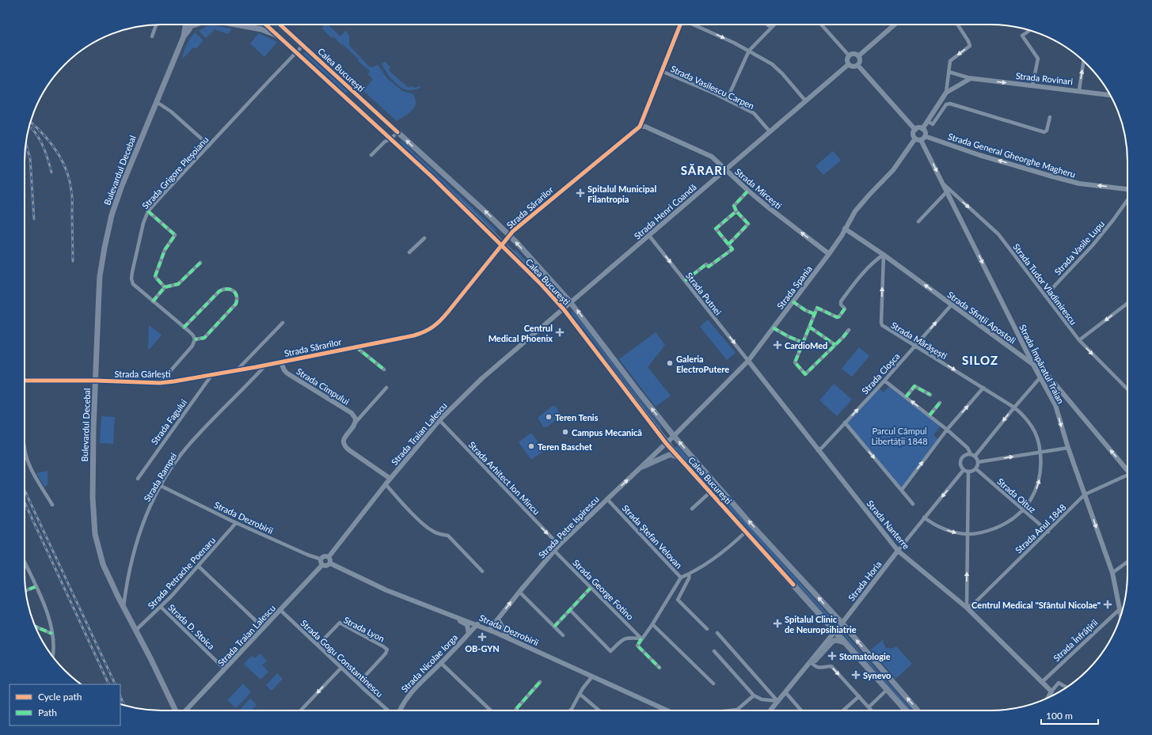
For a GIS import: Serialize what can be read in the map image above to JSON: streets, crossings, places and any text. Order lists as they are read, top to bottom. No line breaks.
{"streets":{"main road":["Calea București","Bulevardul Decebal"],"street":["Strada Rovinari","Strada Vasilescu Carpen","Strada General Gheorghe Magheru","Strada Grigore Pleșoianu","Strada Mircești","Strada Sărarilor","Strada Henri Coandă","Strada Vasile Lupu","Strada Tudor Vladimirescu","Strada Spania","Strada Putnei","Strada Sfinții Apostoli","Strada Mărășești","Strada Împăratul Traian","Strada Gârlești","Strada Cloșca","Strada Cîmpului","Strada Fagului","Strada Traian Lalescu","Strada Rampei","Strada Arhitect Ion Mincu","Strada Oituz","Strada Dezrobirii","Strada Nanterre","Strada Petre Ispirescu","Strada Anul 1848","Strada Ștefan Velovan","Strada Petrache Poenaru","Strada Horia","Strada George Fotino","Strada D. Stoica","Strada Lyon","Strada Înfrățirii","Strada Gogu Constantinescu","Strada Nicolae Iorga"]},"crossings":[["Calea București","Strada Grigore Pleșoianu"],["Calea București","Strada Sărarilor"],["Calea București","Strada Henri Coandă"],["Calea București","Strada Spania"],["Calea București","Strada Traian Lalescu"],["Calea București","Strada Petre Ispirescu"],["Calea București","Strada Ștefan Velovan"],["Calea București","Strada Horia"],["Strada Vasilescu Carpen","Strada Sărarilor"],["Strada Vasilescu Carpen","Strada Henri Coandă"],["Strada General Gheorghe Magheru","Strada Spania"],["Strada General Gheorghe Magheru","Strada Împăratul Traian"],["Bulevardul Decebal","Strada Gârlești"],["Bulevardul Decebal","Strada Rampei"],["Bulevardul Decebal","Strada Petrache Poenaru"],["Strada Mircești","Strada Sărarilor"],["Strada Mircești","Strada Henri Coandă"],["Strada Mircești","Strada Spania"],["Strada Sărarilor","Strada Gârlești"],["Strada Sărarilor","Strada Cîmpului"],["Strada Henri Coandă","Strada Putnei"],["Strada Henri Coandă","Strada Traian Lalescu"],["Strada Vasile Lupu","Strada Tudor Vladimirescu"],["Strada Tudor Vladimirescu","Strada Împăratul Traian"],["Strada Spania","Strada Putnei"],["Strada Spania","Strada Sfinții Apostoli"],["Strada Spania","Strada Împăratul Traian"],["Strada Spania","Strada Nanterre"],["Strada Spania","Strada Petre Ispirescu"],["Strada Putnei","Strada Nanterre"],["Strada Sfinții Apostoli","Strada Mărășești"],["Strada Sfinții Apostoli","Strada Împăratul Traian"],["Strada Sfinții Apostoli","Strada Cloșca"],["Strada Mărășești","Strada Cloșca"],["Strada Mărășești","Strada Oituz"],["Strada Mărășești","Strada Horia"],["Strada Împăratul Traian","Strada Anul 1848"],["Strada Împăratul Traian","Strada Înfrățirii"],["Strada Gârlești","Strada Cîmpului"],["Strada Gârlești","Strada Fagului"],["Strada Gârlești","Strada Rampei"],["Strada Cloșca","Strada Nanterre"],["Strada Traian Lalescu","Strada Arhitect Ion Mincu"],["Strada Traian Lalescu","Strada Dezrobirii"],["Strada Traian Lalescu","Strada D. Stoica"],["Strada Traian Lalescu","Strada Gogu Constantinescu"],["Strada Rampei","Strada Dezrobirii"],["Strada Arhitect Ion Mincu","Strada Petre Ispirescu"],["Strada Oituz","Strada Anul 1848"],["Strada Oituz","Strada Horia"],["Strada Dezrobirii","Strada Petre Ispirescu"],["Strada Dezrobirii","Strada Petrache Poenaru"],["Strada Dezrobirii","Strada Nicolae Iorga"],["Strada Nanterre","Strada Anul 1848"],["Strada Nanterre","Strada Horia"],["Strada Nanterre","Strada Înfrățirii"],["Strada Petre Ispirescu","Strada Ștefan Velovan"],["Strada Petre Ispirescu","Strada George Fotino"],["Strada Petrache Poenaru","Strada D. Stoica"],["Strada Lyon","Strada Gogu Constantinescu"]],"one_way":["Strada Rovinari","Strada General Gheorghe Magheru","Strada Mircești","Strada Tudor Vladimirescu","Strada Putnei","Strada Sfinții Apostoli","Strada Împăratul Traian","Strada Cloșca","Strada Arhitect Ion Mincu"],"districts":["SĂRARI","SILOZ"],"parks":["Parcul Câmpul Libertății 1848"],"places":{"health":["Spitalul Municipal Filantropia","Centrul Medical Phoenix","CardioMed","Centrul Medical \"Sfântul Nicolae\"","Spitalul Clinic de Neuropsihiatrie","OB-GYN","Stomatologie","Synevo"],"other":["Galeria ElectroPutere","Teren Tenis","Campus Mecanică","Teren Baschet"]},"legend":["Cycle path","Path"],"scale_bar":"100 m"}
